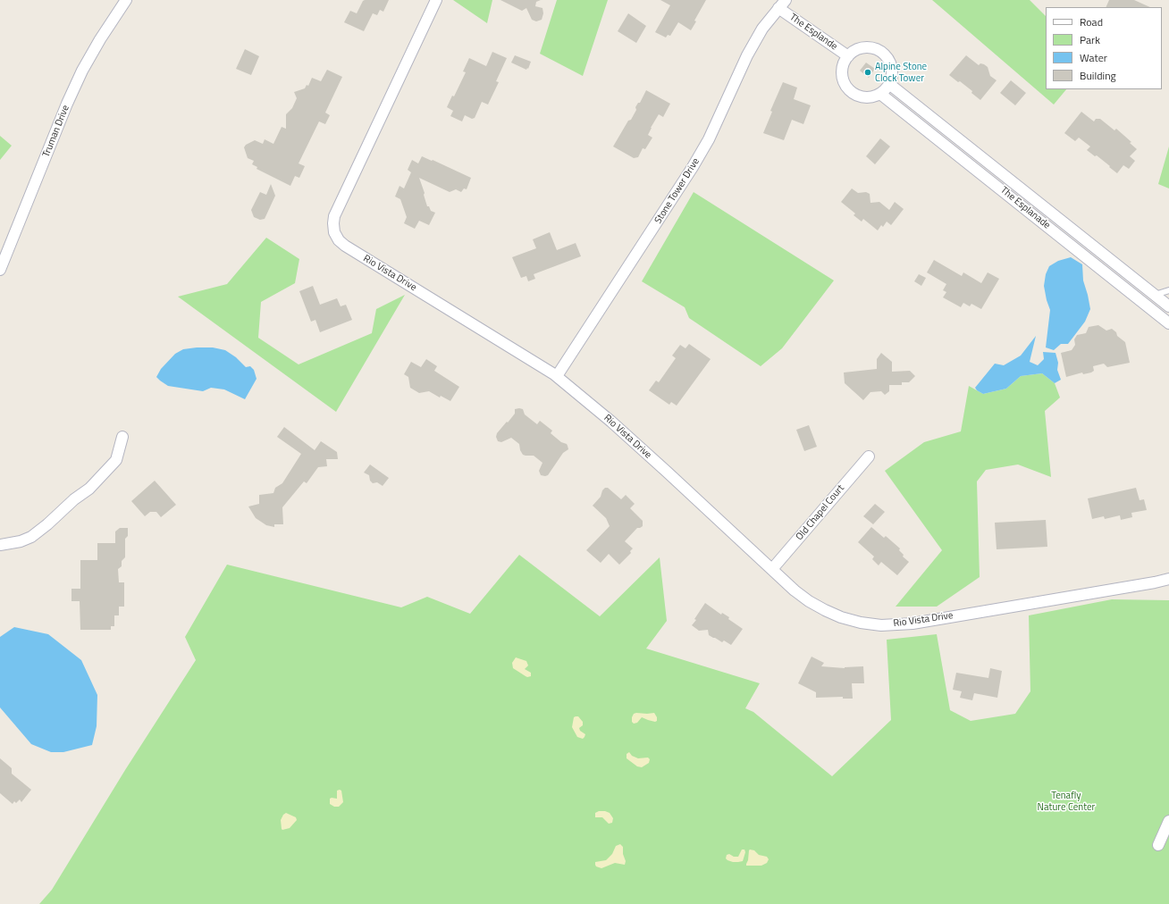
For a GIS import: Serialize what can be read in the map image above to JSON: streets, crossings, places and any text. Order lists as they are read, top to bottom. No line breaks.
{"streets":{"street":["The Esplande","Truman Drive","Stone Tower Drive","The Esplanade","Rio Vista Drive","Old Chapel Court"]},"crossings":[["The Esplande","Stone Tower Drive"],["The Esplande","The Esplanade"],["Stone Tower Drive","Rio Vista Drive"],["Rio Vista Drive","Old Chapel Court"]],"parks":["Tenafly Nature Center"],"places":["Alpine Stone Clock Tower"],"legend":["Road","Park","Water","Building"]}
